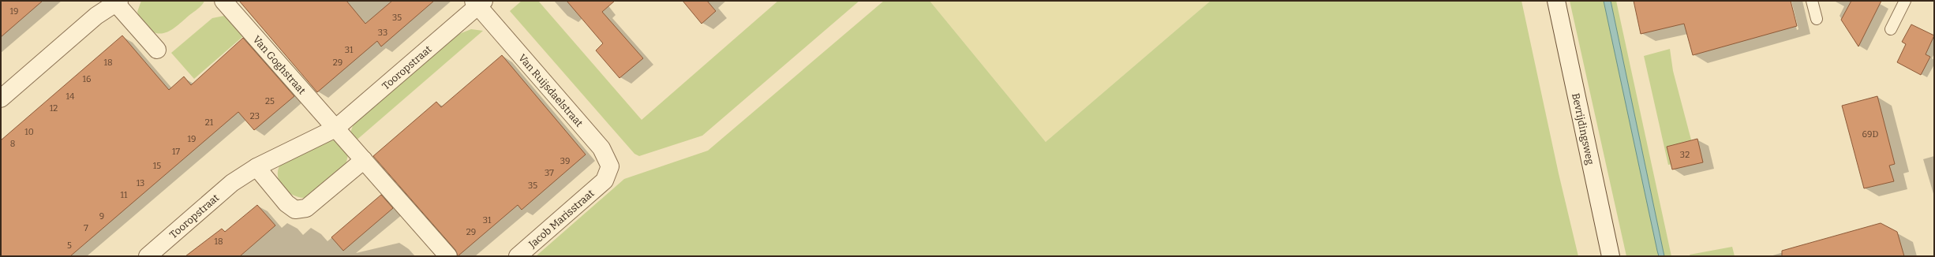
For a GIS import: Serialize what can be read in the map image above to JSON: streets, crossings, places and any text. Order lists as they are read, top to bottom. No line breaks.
{"streets":{"street":["Van Goghstraat","Tooropstraat","Van Ruijsdaelstraat","Bevrijdingsweg","Jacob Marisstraat"]},"crossings":[["Van Goghstraat","Tooropstraat"],["Tooropstraat","Van Ruijsdaelstraat"],["Van Ruijsdaelstraat","Jacob Marisstraat"]],"house_numbers":["19","35","33","31","18","29","16","14","25","12","23","21","10","69D","19","8","17","32","39","15","37","13","35","11","9","31","7","29","18","5"]}
